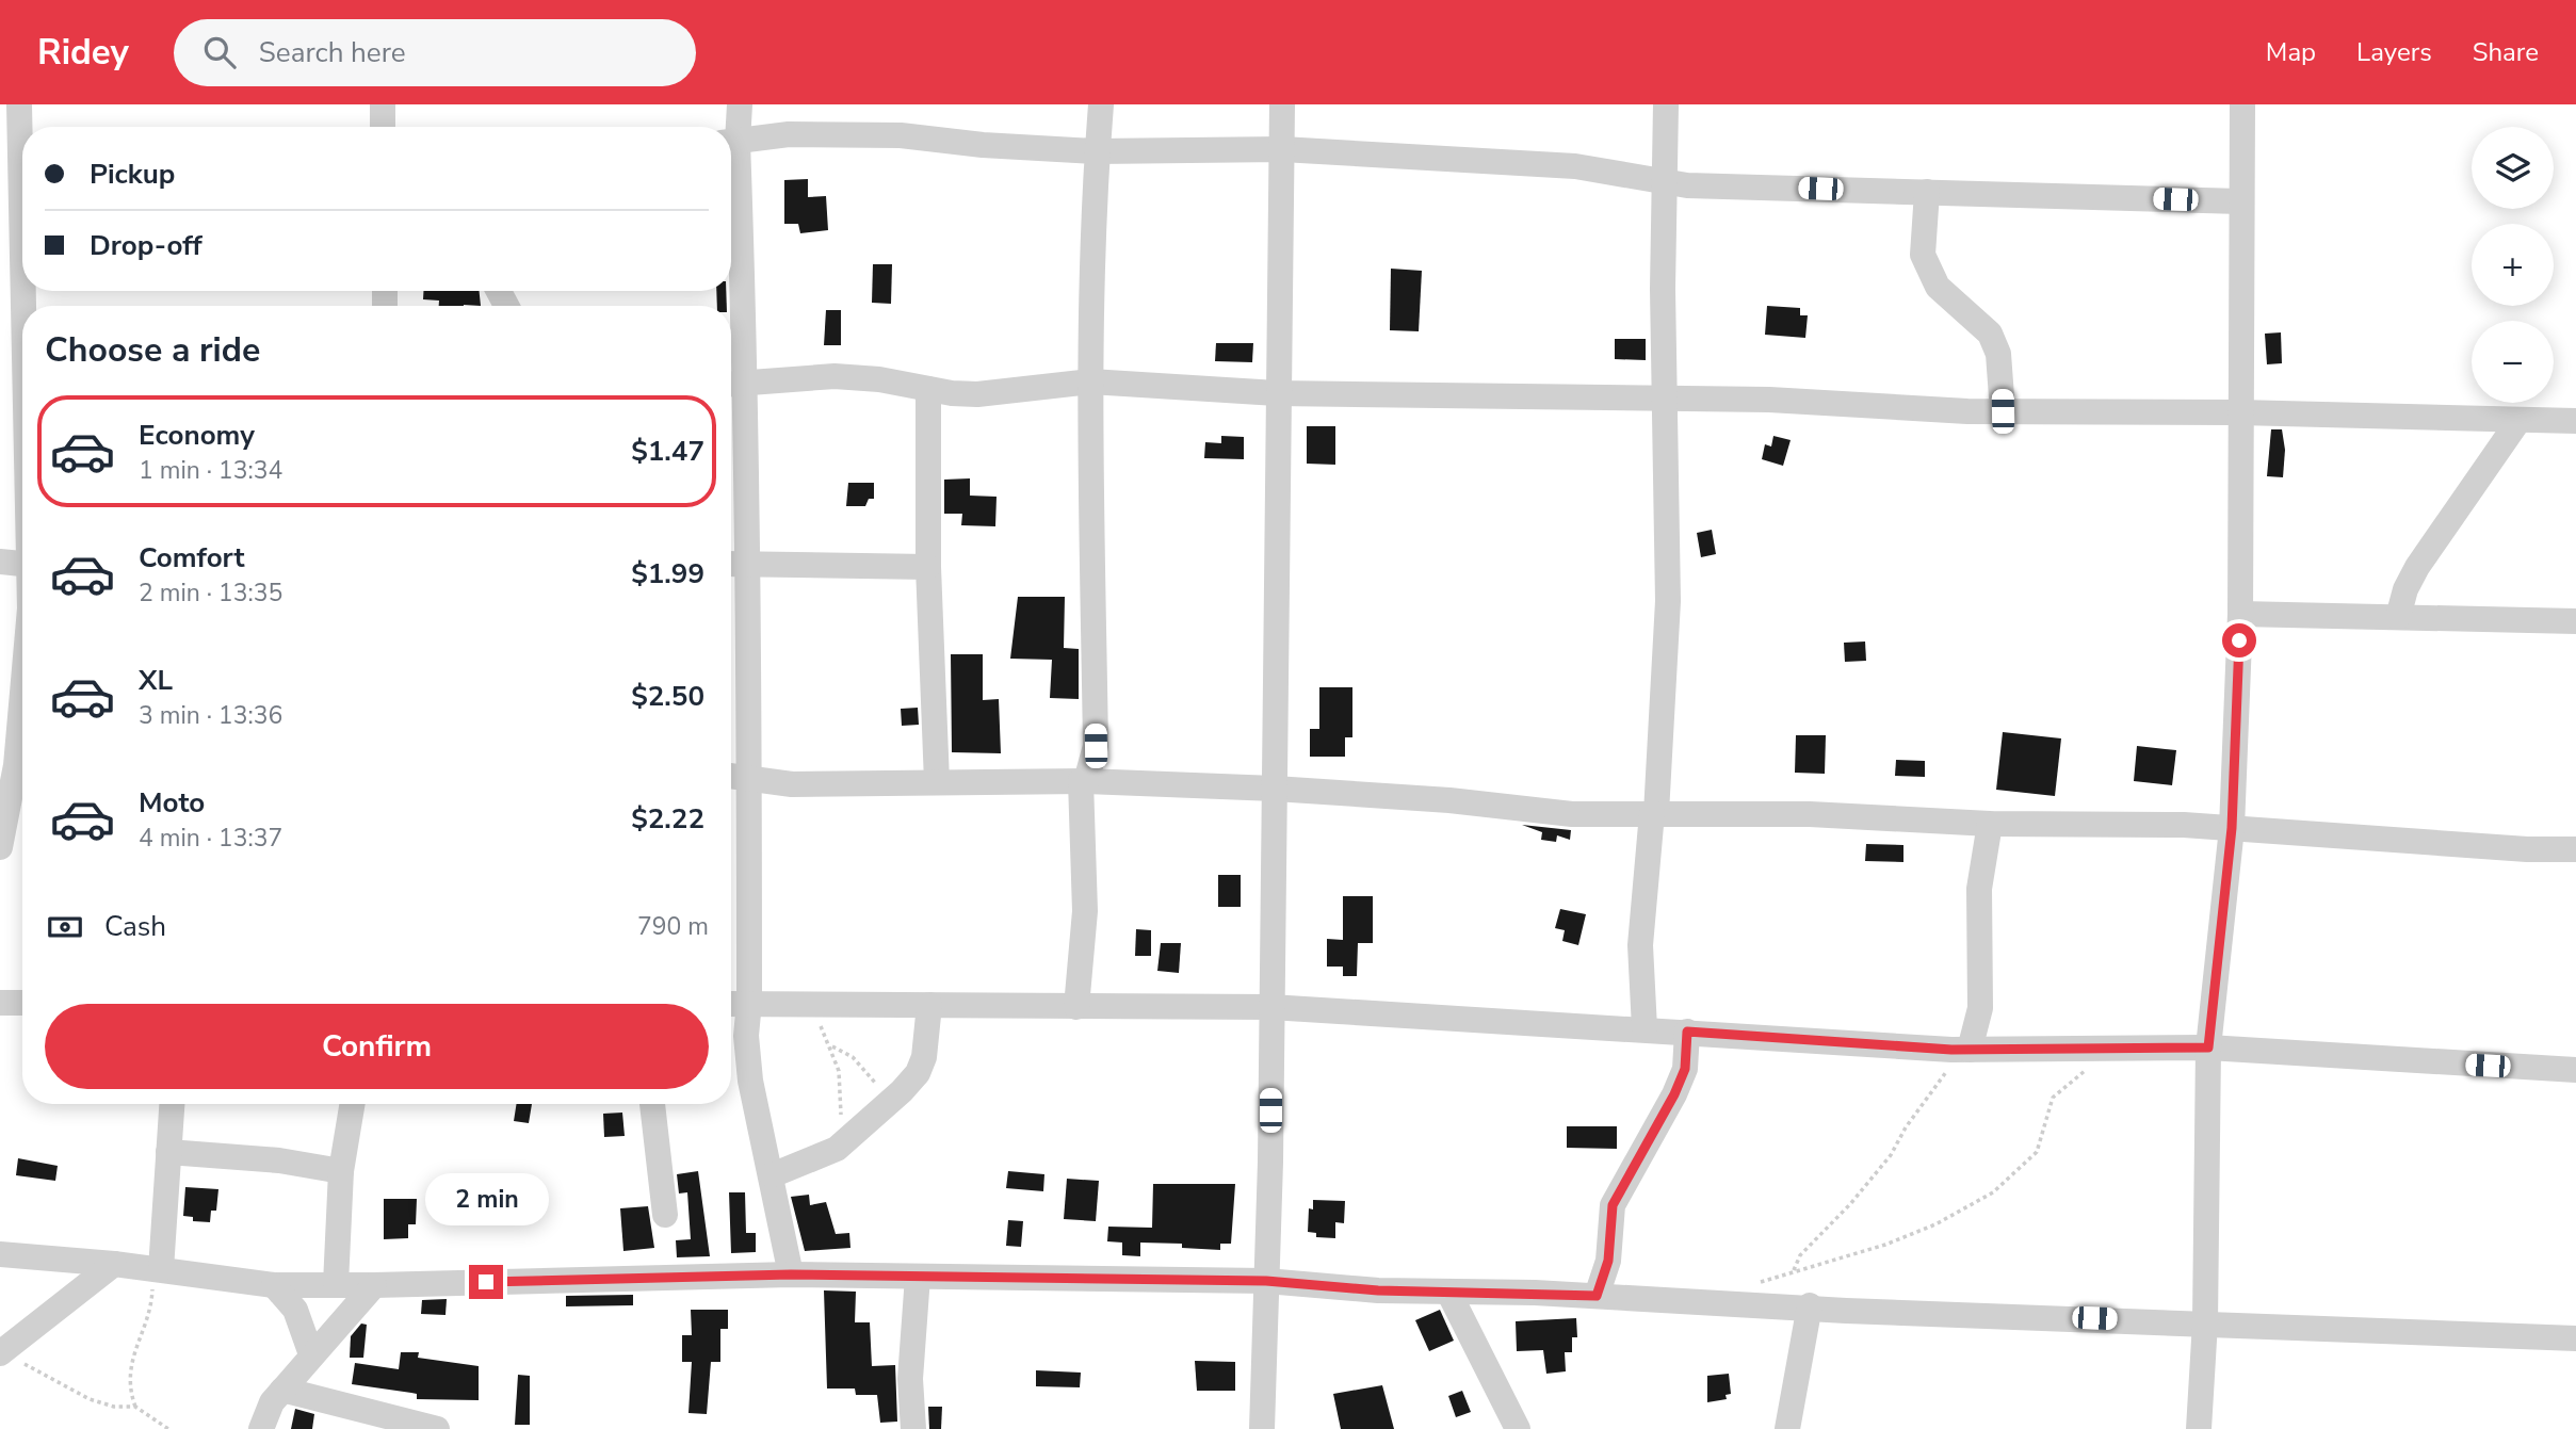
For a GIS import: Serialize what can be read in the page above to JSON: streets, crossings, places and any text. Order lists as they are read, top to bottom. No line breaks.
{"page":{"header":"Ridey","search":"Search here","nav":["Map","Layers","Share"],"map_buttons":["+","−"],"banner":["Pickup","Drop-off"],"heading":"Choose a ride","list":[{"name":"Economy","note":"1 min · 13:34","value":"$1.47"},{"name":"Comfort","note":"2 min · 13:35","value":"$1.99"},{"name":"XL","note":"3 min · 13:36","value":"$2.50"},{"name":"Moto","note":"4 min · 13:37","value":"$2.22"}],"pay":["Cash","790 m"],"buttons":"Confirm","bubble":"2 min"}}
